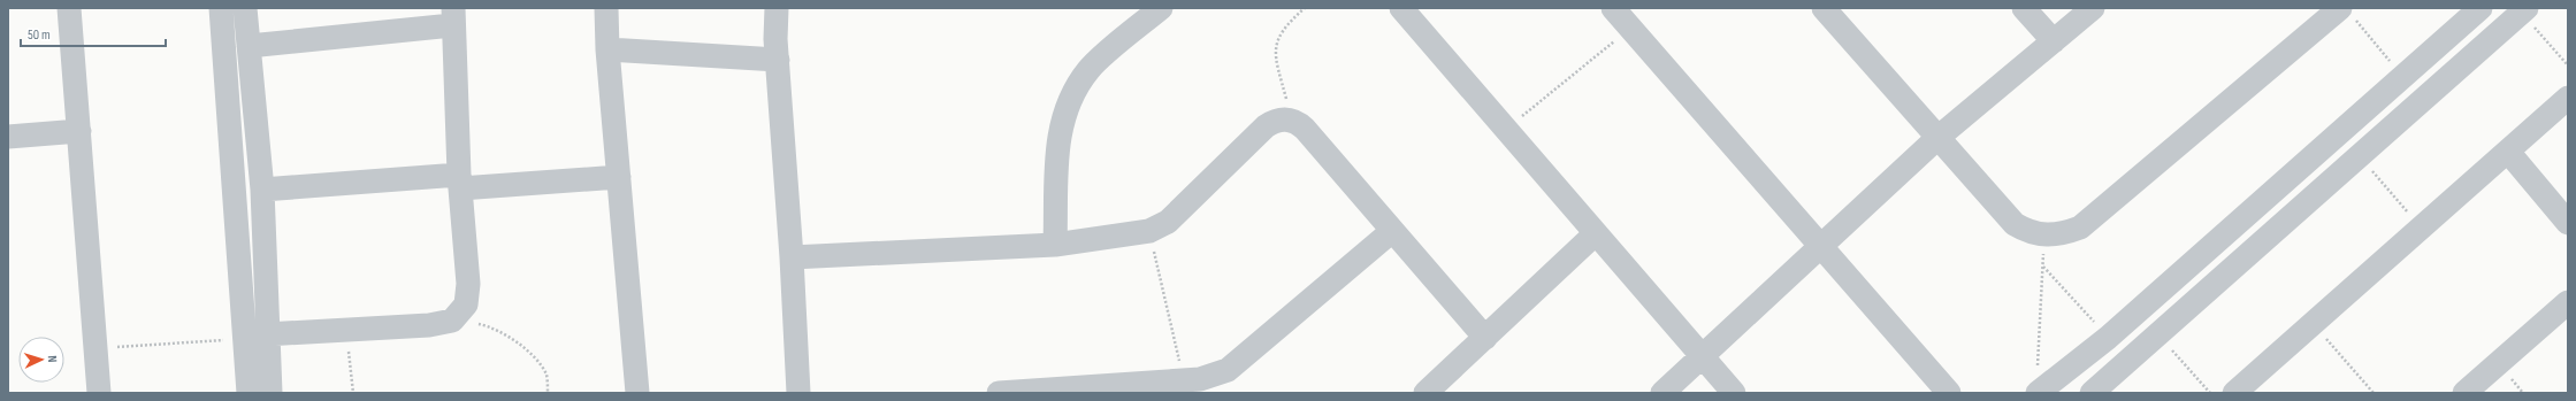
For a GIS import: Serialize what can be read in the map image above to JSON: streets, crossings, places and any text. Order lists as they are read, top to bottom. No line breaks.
{"scale_bar":"50 m","north":"right"}
